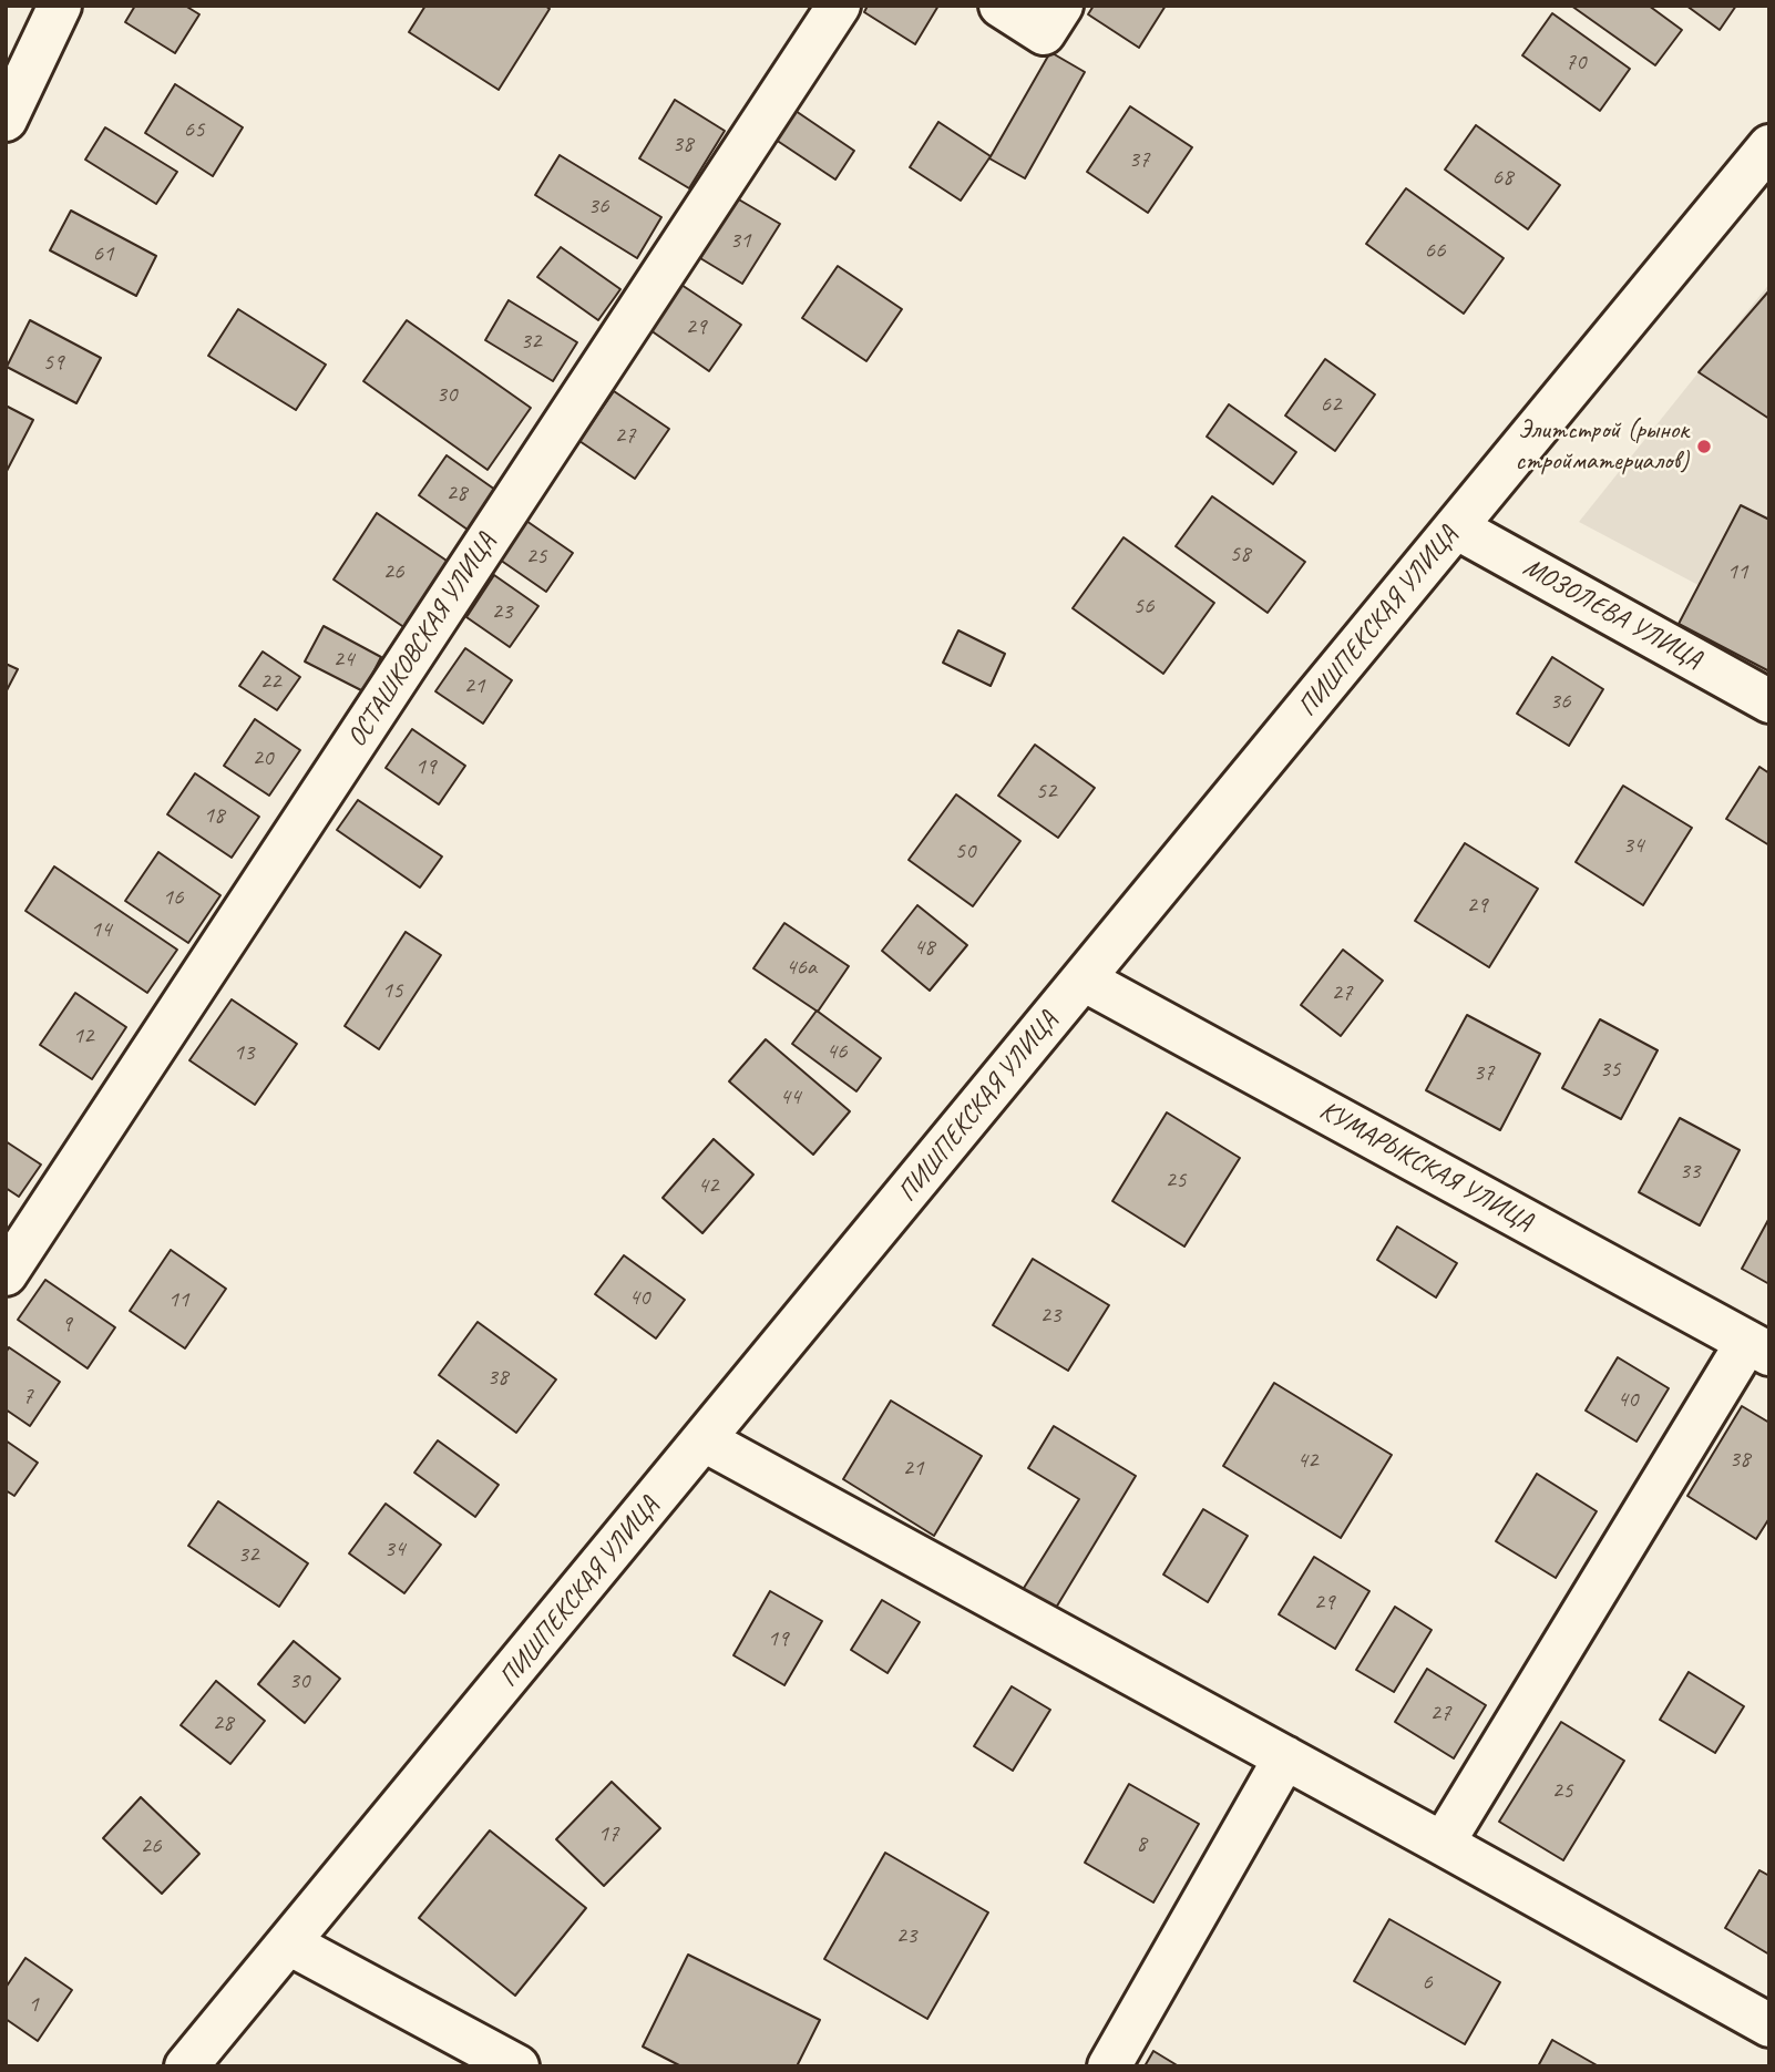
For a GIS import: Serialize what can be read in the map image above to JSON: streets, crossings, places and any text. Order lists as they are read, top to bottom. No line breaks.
{"streets":{"street":["МОЗОЛЕВА УЛИЦА","ПИШПЕКСКАЯ УЛИЦА","ОСТАШКОВСКАЯ УЛИЦА","КУМАРЫКСКАЯ УЛИЦА"]},"crossings":[["МОЗОЛЕВА УЛИЦА","ПИШПЕКСКАЯ УЛИЦА"],["ПИШПЕКСКАЯ УЛИЦА","КУМАРЫКСКАЯ УЛИЦА"]],"places":["Элитстрой (рынок стройматериалов)"],"house_numbers":["70","65","38","37","68","36","31","66","61","29","32","59","30","62","27","28","58","25","26","11","56","23","24","22","21","36","20","19","52","18","34","50","16","29","14","48","46a","15","27","12","46","13","35","37","44","33","25","42","40","11","23","9","38","7","40","38","42","21","34","32","29","19","30","27","28","25","17","8","26","23","6","1"]}
